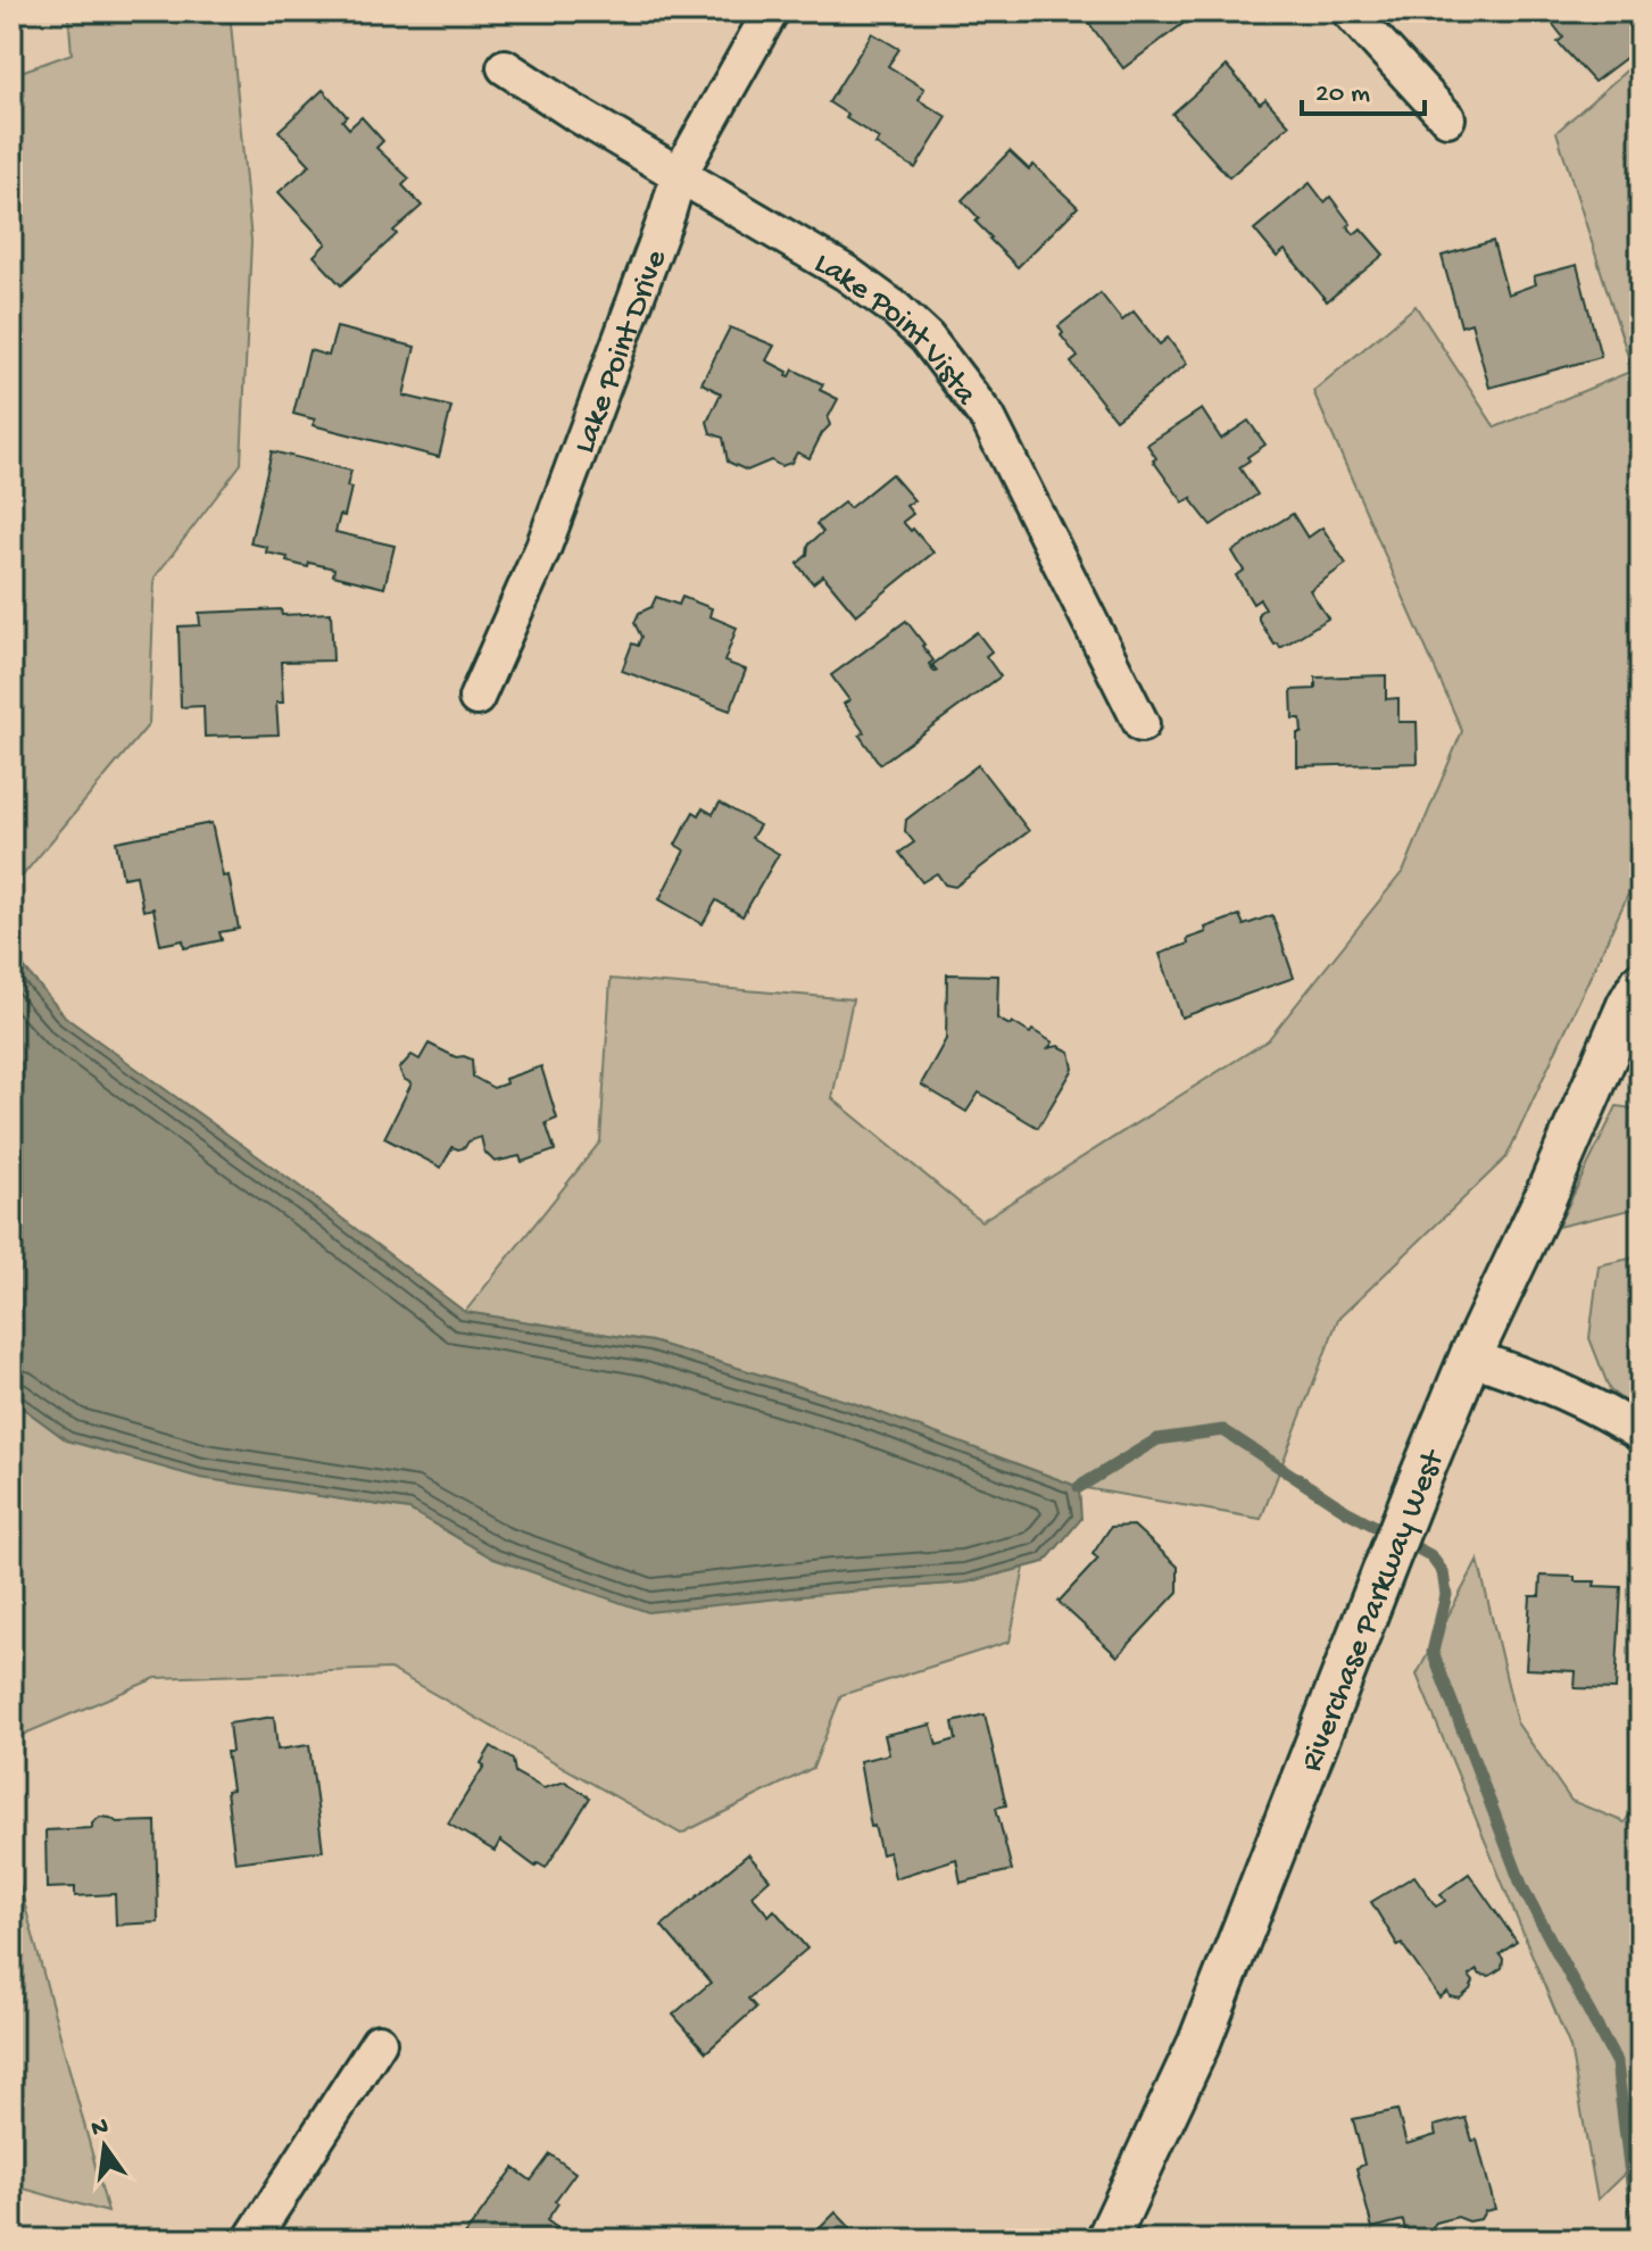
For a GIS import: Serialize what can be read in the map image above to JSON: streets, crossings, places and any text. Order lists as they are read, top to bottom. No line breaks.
{"streets":{"street":["Lake Point Vista","Lake Point Drive","Riverchase Parkway West"]},"crossings":[["Lake Point Vista","Lake Point Drive"]],"scale_bar":"20 m","north":"top"}
